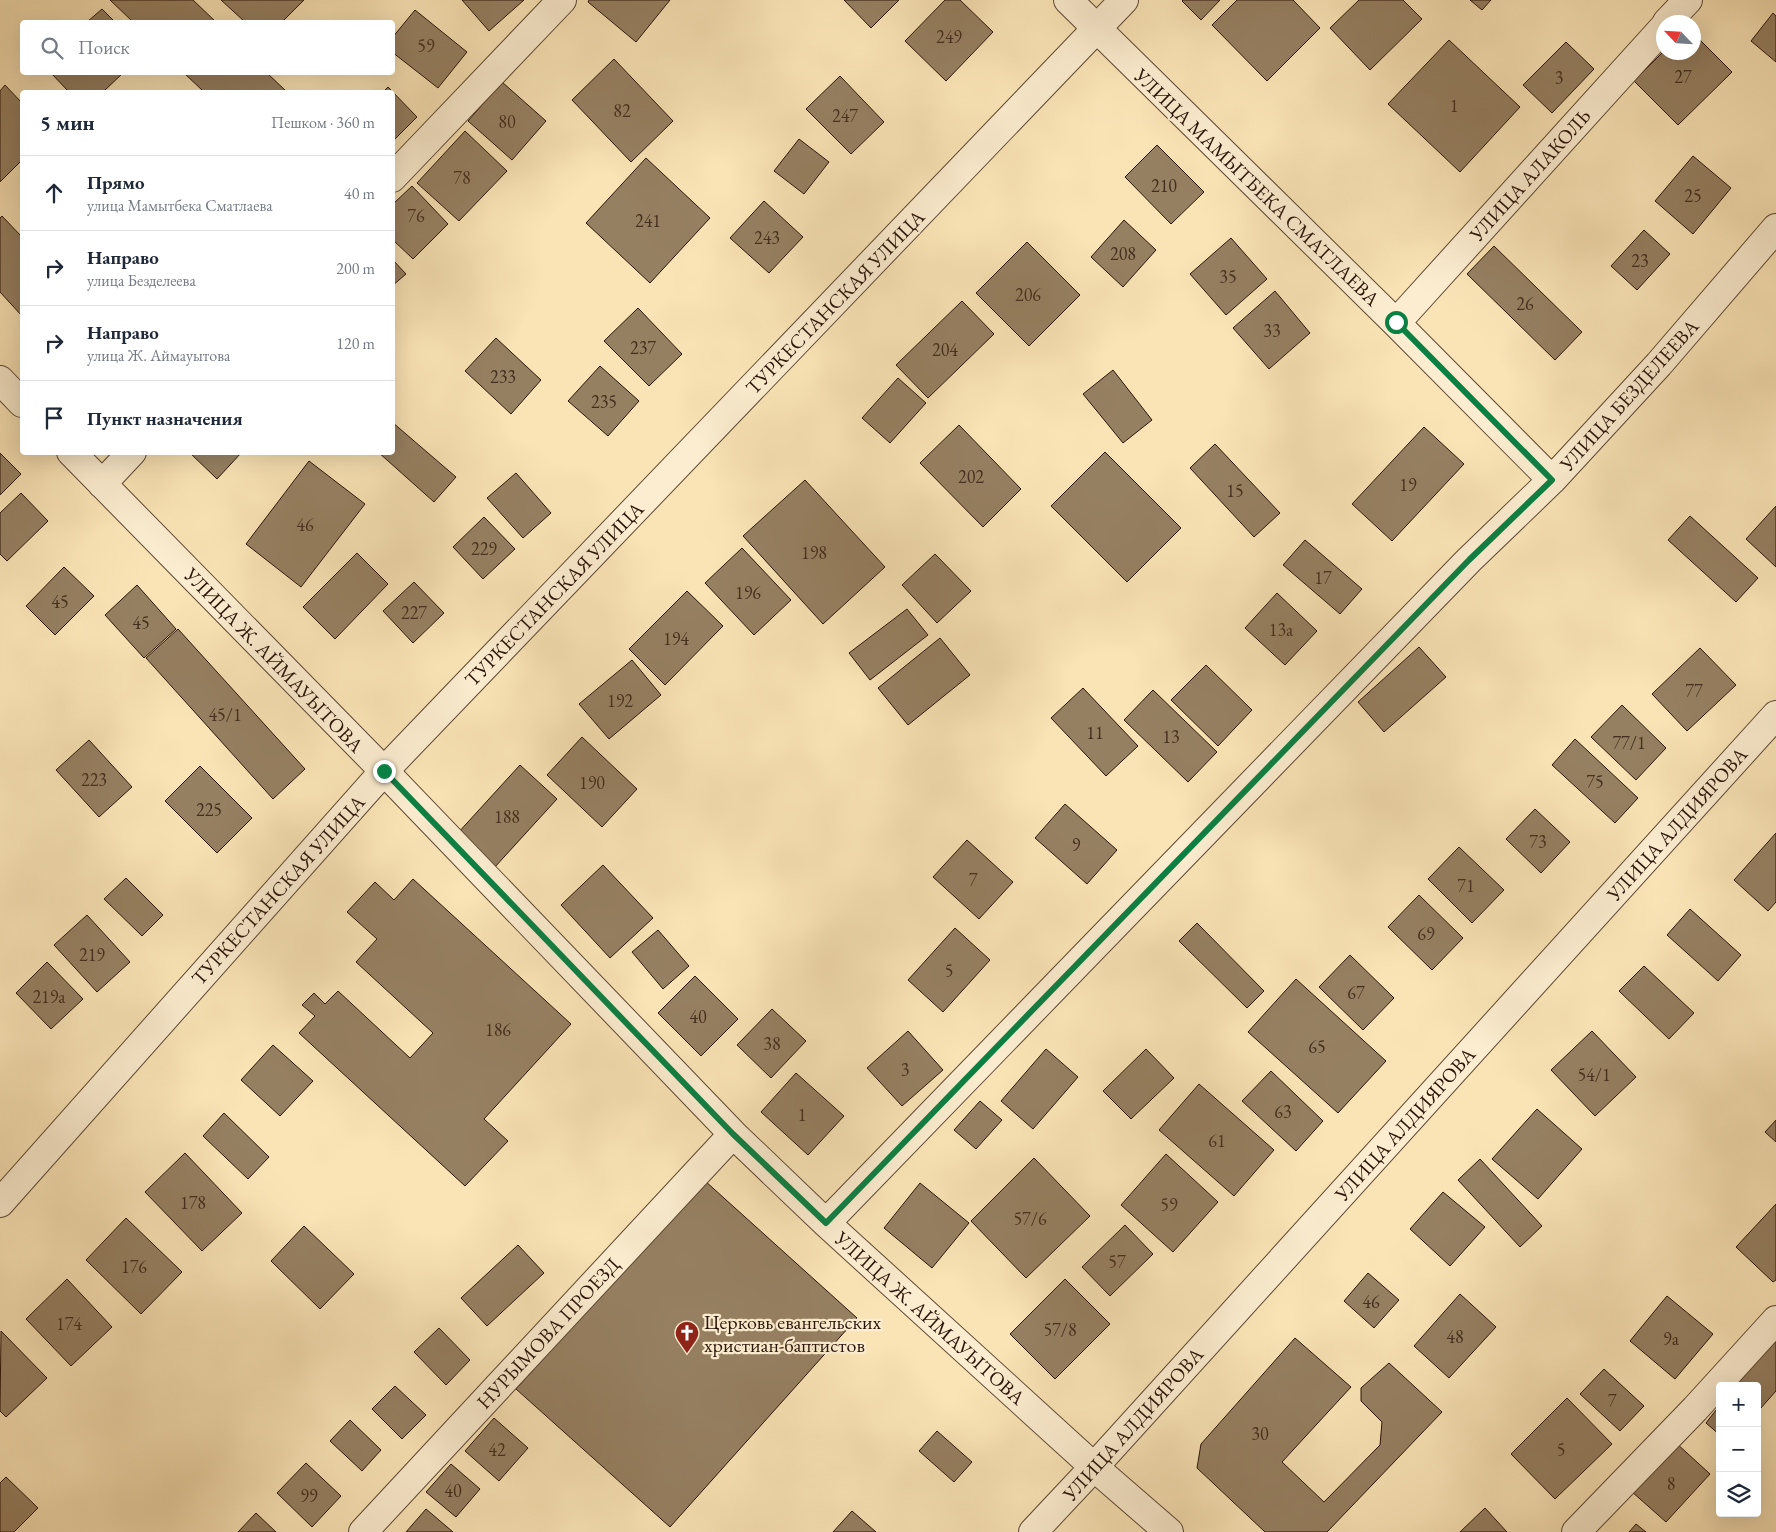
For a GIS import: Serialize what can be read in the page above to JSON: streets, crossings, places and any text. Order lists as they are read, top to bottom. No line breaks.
{"streets":{"street":["УЛИЦА АЛАКОЛЬ","УЛИЦА МАМЫТБЕКА СМАТЛАЕВА","ТУРКЕСТАНСКАЯ УЛИЦА","УЛИЦА БЕЗДЕЛЕЕВА","УЛИЦА Ж. АЙМАУЫТОВА","УЛИЦА АЛДИЯРОВА","НУРЫМОВА ПРОЕЗД"]},"crossings":[["УЛИЦА АЛАКОЛЬ","УЛИЦА МАМЫТБЕКА СМАТЛАЕВА"],["УЛИЦА МАМЫТБЕКА СМАТЛАЕВА","ТУРКЕСТАНСКАЯ УЛИЦА"],["УЛИЦА МАМЫТБЕКА СМАТЛАЕВА","УЛИЦА БЕЗДЕЛЕЕВА"],["ТУРКЕСТАНСКАЯ УЛИЦА","УЛИЦА Ж. АЙМАУЫТОВА"],["УЛИЦА БЕЗДЕЛЕЕВА","УЛИЦА Ж. АЙМАУЫТОВА"],["УЛИЦА Ж. АЙМАУЫТОВА","УЛИЦА АЛДИЯРОВА"],["УЛИЦА Ж. АЙМАУЫТОВА","НУРЫМОВА ПРОЕЗД"]],"places":{"church":["Церковь евангельских христиан-баптистов"]},"house_numbers":["249","59","27","3","1","82","247","80","78","210","25","76","241","243","208","23","35","206","26","33","237","204","233","235","202","19","15","46","229","198","17","196","45","227","45","13а","194","77","192","45/1","11","13","77/1","223","75","190","225","188","73","9","7","71","69","219","5","67","219а","40","186","38","65","3","54/1","63","1","61","178","59","57/6","57","176","46","174","57/8","48","9а","7","30","42","5","8","40","99"],"north":"top left","page":{"search":"Поиск","heading":["5 мин","Пешком · 360 m"],"list":[["Прямо","улица Мамытбека Сматлаева","40 m"],["Направо","улица Безделеева","200 m"],["Направо","улица Ж. Аймауытова","120 m"],"Пункт назначения"],"map_buttons":["+","−"]}}
